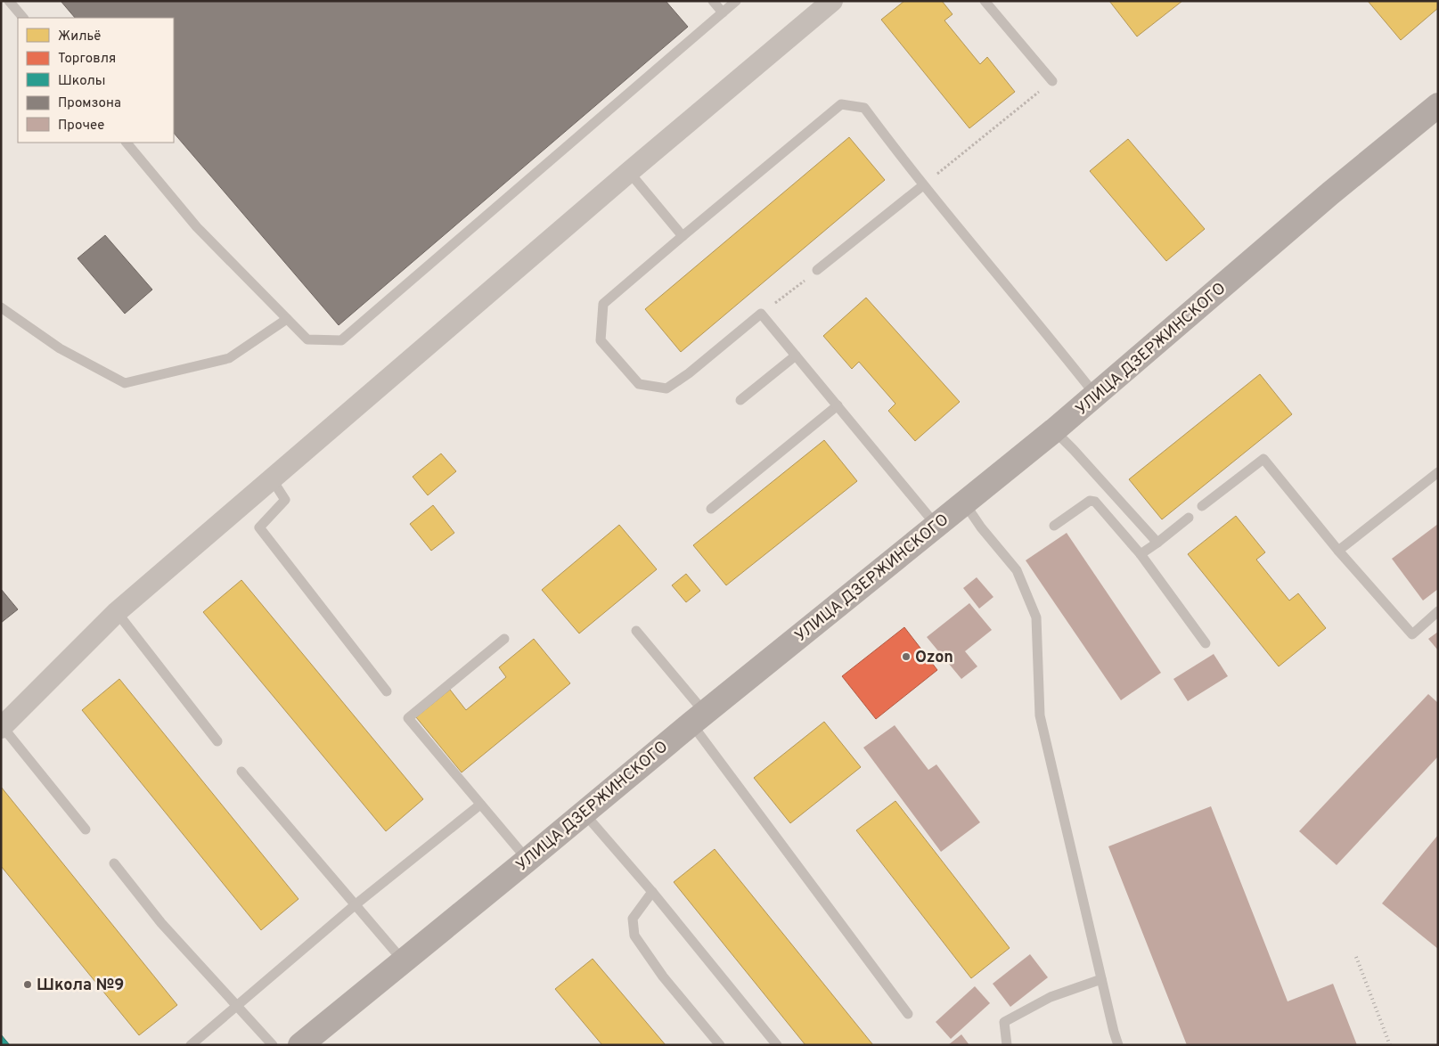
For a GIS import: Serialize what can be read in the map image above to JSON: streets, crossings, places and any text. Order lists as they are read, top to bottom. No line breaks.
{"streets":{"main road":["УЛИЦА ДЗЕРЖИНСКОГО"]},"places":["Ozon","Школа №9"],"legend":["Жильё","Торговля","Школы","Промзона","Прочее"]}
